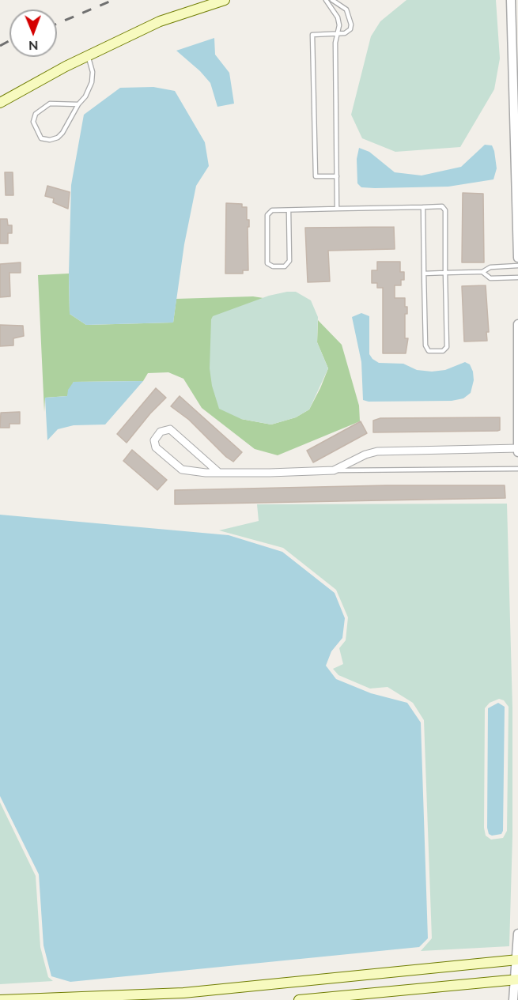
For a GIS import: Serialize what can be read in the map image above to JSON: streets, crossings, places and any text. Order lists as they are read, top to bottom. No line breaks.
{"north":"bottom"}
